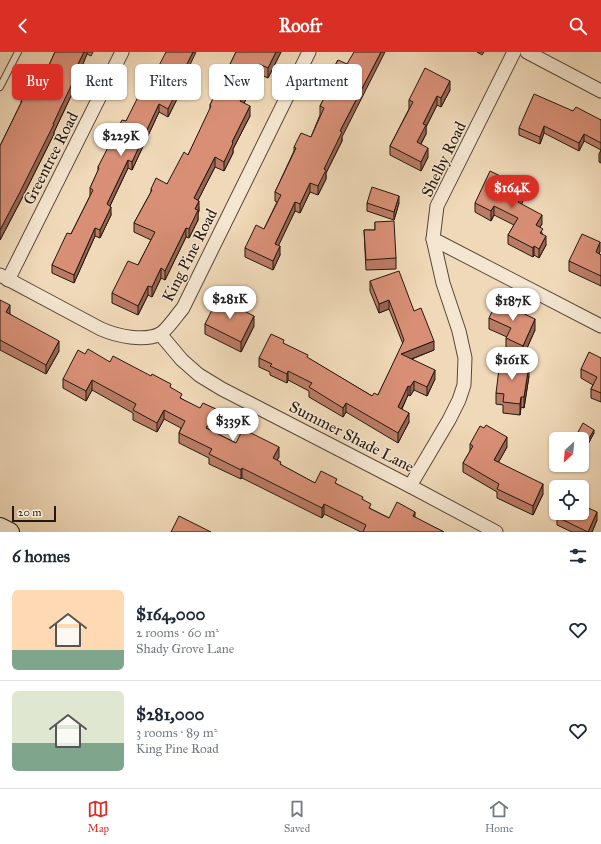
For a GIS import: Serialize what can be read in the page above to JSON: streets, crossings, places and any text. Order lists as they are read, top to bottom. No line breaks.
{"streets":{"street":["Greentree Road","Shelby Road","King Pine Road","Summer Shade Lane"]},"crossings":[["Shelby Road","Summer Shade Lane"],["King Pine Road","Summer Shade Lane"]],"scale_bar":"20 m","north":"bottom left","page":{"header":"Roofr","chip":["Buy","Rent","Filters","New","Apartment"],"price":["$229K","$164K","$281K","$187K","$161K","$339K"],"scale":"20 m","heading":"6 homes","list":[{"name":"$164,000","note":"2 rooms · 60 m² · Shady Grove Lane"},{"name":"$281,000","note":"3 rooms · 89 m² · King Pine Road"}],"tabs":["Map","Saved","Home"]}}
